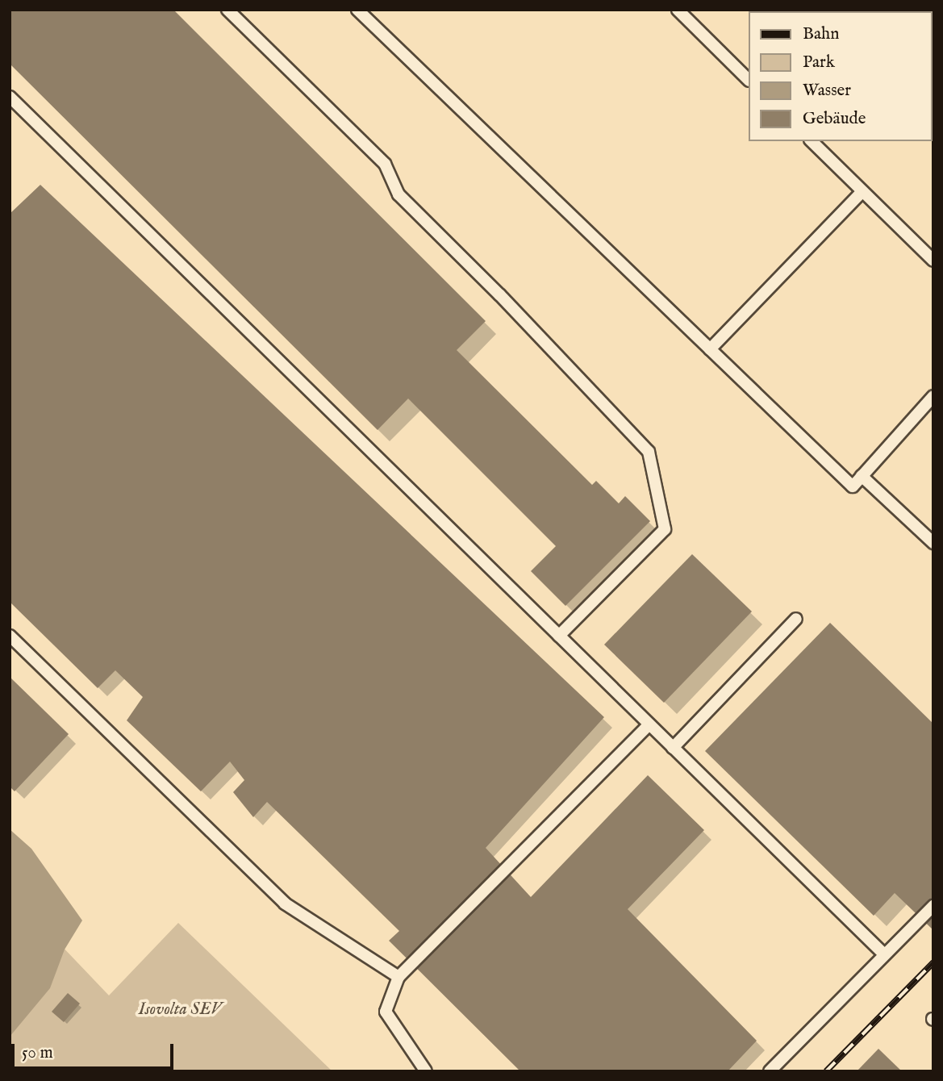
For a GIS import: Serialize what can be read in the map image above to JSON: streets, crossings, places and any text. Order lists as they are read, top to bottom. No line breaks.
{"parks":["Isovolta SEV"],"legend":["Bahn","Park","Wasser","Gebäude"],"scale_bar":"50 m"}
